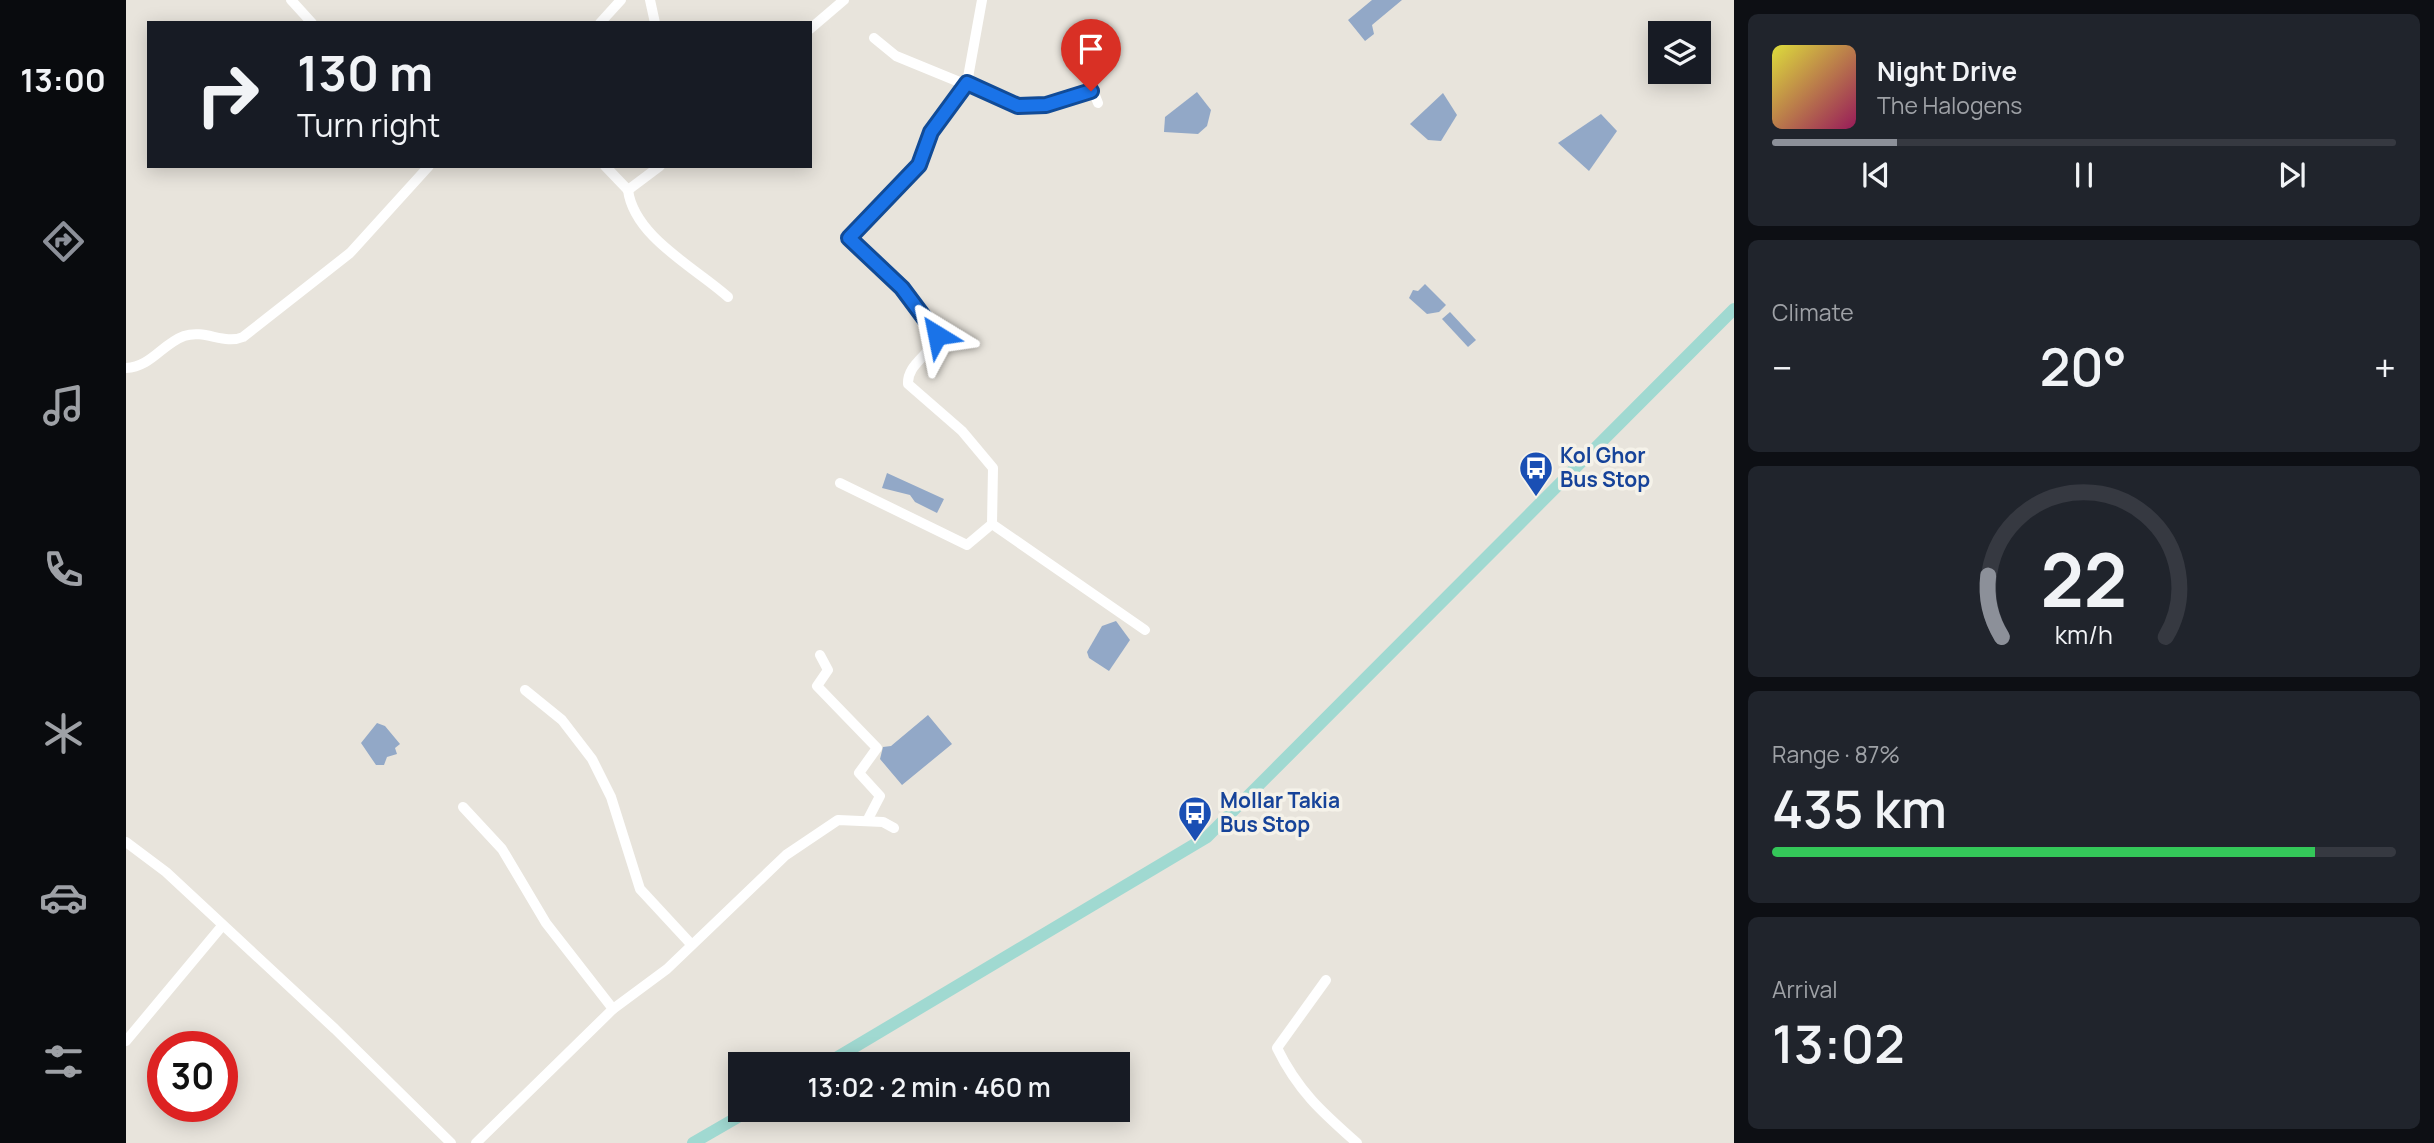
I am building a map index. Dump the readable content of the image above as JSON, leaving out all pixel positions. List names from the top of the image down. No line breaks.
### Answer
{"places":{"bus stop":["Kol Ghor Bus Stop","Mollar Takia Bus Stop"]},"page":{"tabs":"13:00","turn":["130 m","Turn right"],"song":["Night Drive","The Halogens"],"tile":["Climate",["Range · 87%","435 km"],["Arrival","13:02"]],"heat":["−","20°","+"],"limit":"30","trip":"13:02 · 2 min · 460 m","gauge":["22","km/h"]}}
